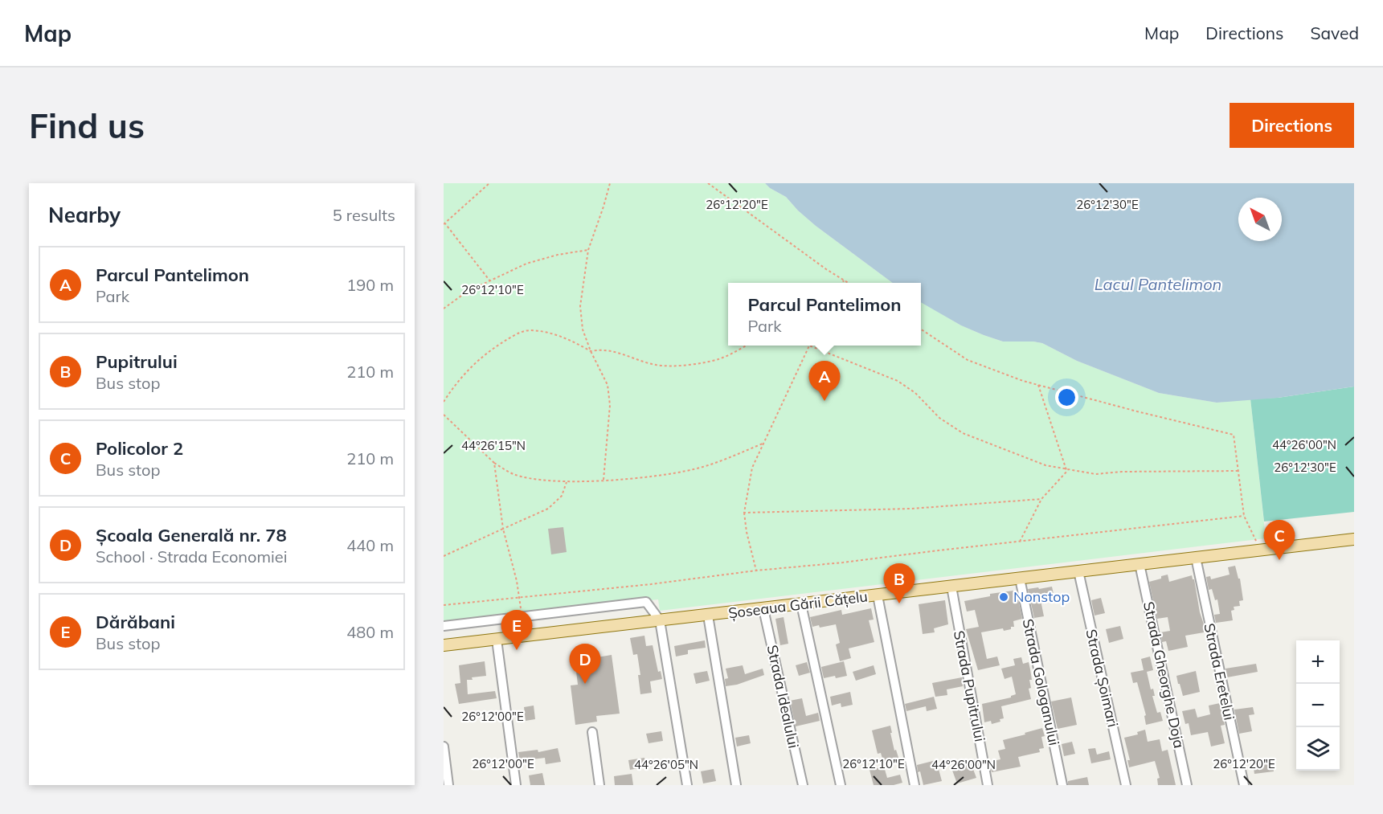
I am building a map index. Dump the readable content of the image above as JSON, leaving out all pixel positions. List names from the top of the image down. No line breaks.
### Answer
{"streets":{"main road":["Șoseaua Gării Cățelu"],"street":["Strada Eretelui","Strada Gheorghe Doja","Strada Șoimari","Strada Gologanului","Strada Pupitrului","Strada Idealului"]},"crossings":[["Șoseaua Gării Cățelu","Strada Eretelui"],["Șoseaua Gării Cățelu","Strada Gheorghe Doja"],["Șoseaua Gării Cățelu","Strada Șoimari"],["Șoseaua Gării Cățelu","Strada Gologanului"],["Șoseaua Gării Cățelu","Strada Pupitrului"],["Șoseaua Gării Cățelu","Strada Idealului"]],"water":["Lacul Pantelimon"],"places":["Nonstop"],"north":"top left","page":{"header":"Map","nav":["Map","Directions","Saved"],"buttons":"Directions","title":"Find us","heading":["Nearby","5 results"],"list":[{"mark":"A","name":"Parcul Pantelimon","note":"Park","value":"190 m"},{"mark":"B","name":"Pupitrului","note":"Bus stop","value":"210 m"},{"mark":"C","name":"Policolor 2","note":"Bus stop","value":"210 m"},{"mark":"D","name":"Școala Generală nr. 78","note":"School · Strada Economiei","value":"440 m"},{"mark":"E","name":"Dărăbani","note":"Bus stop","value":"480 m"}],"popup":["Parcul Pantelimon","Park"],"pins":["A","C","B","E","D"],"map_buttons":["+","−"]},"coordinates":["26°12'20\"E","26°12'30\"E","26°12'10\"E","44°26'00\"N","44°26'15\"N","26°12'00\"E","44°26'05\"N"]}
